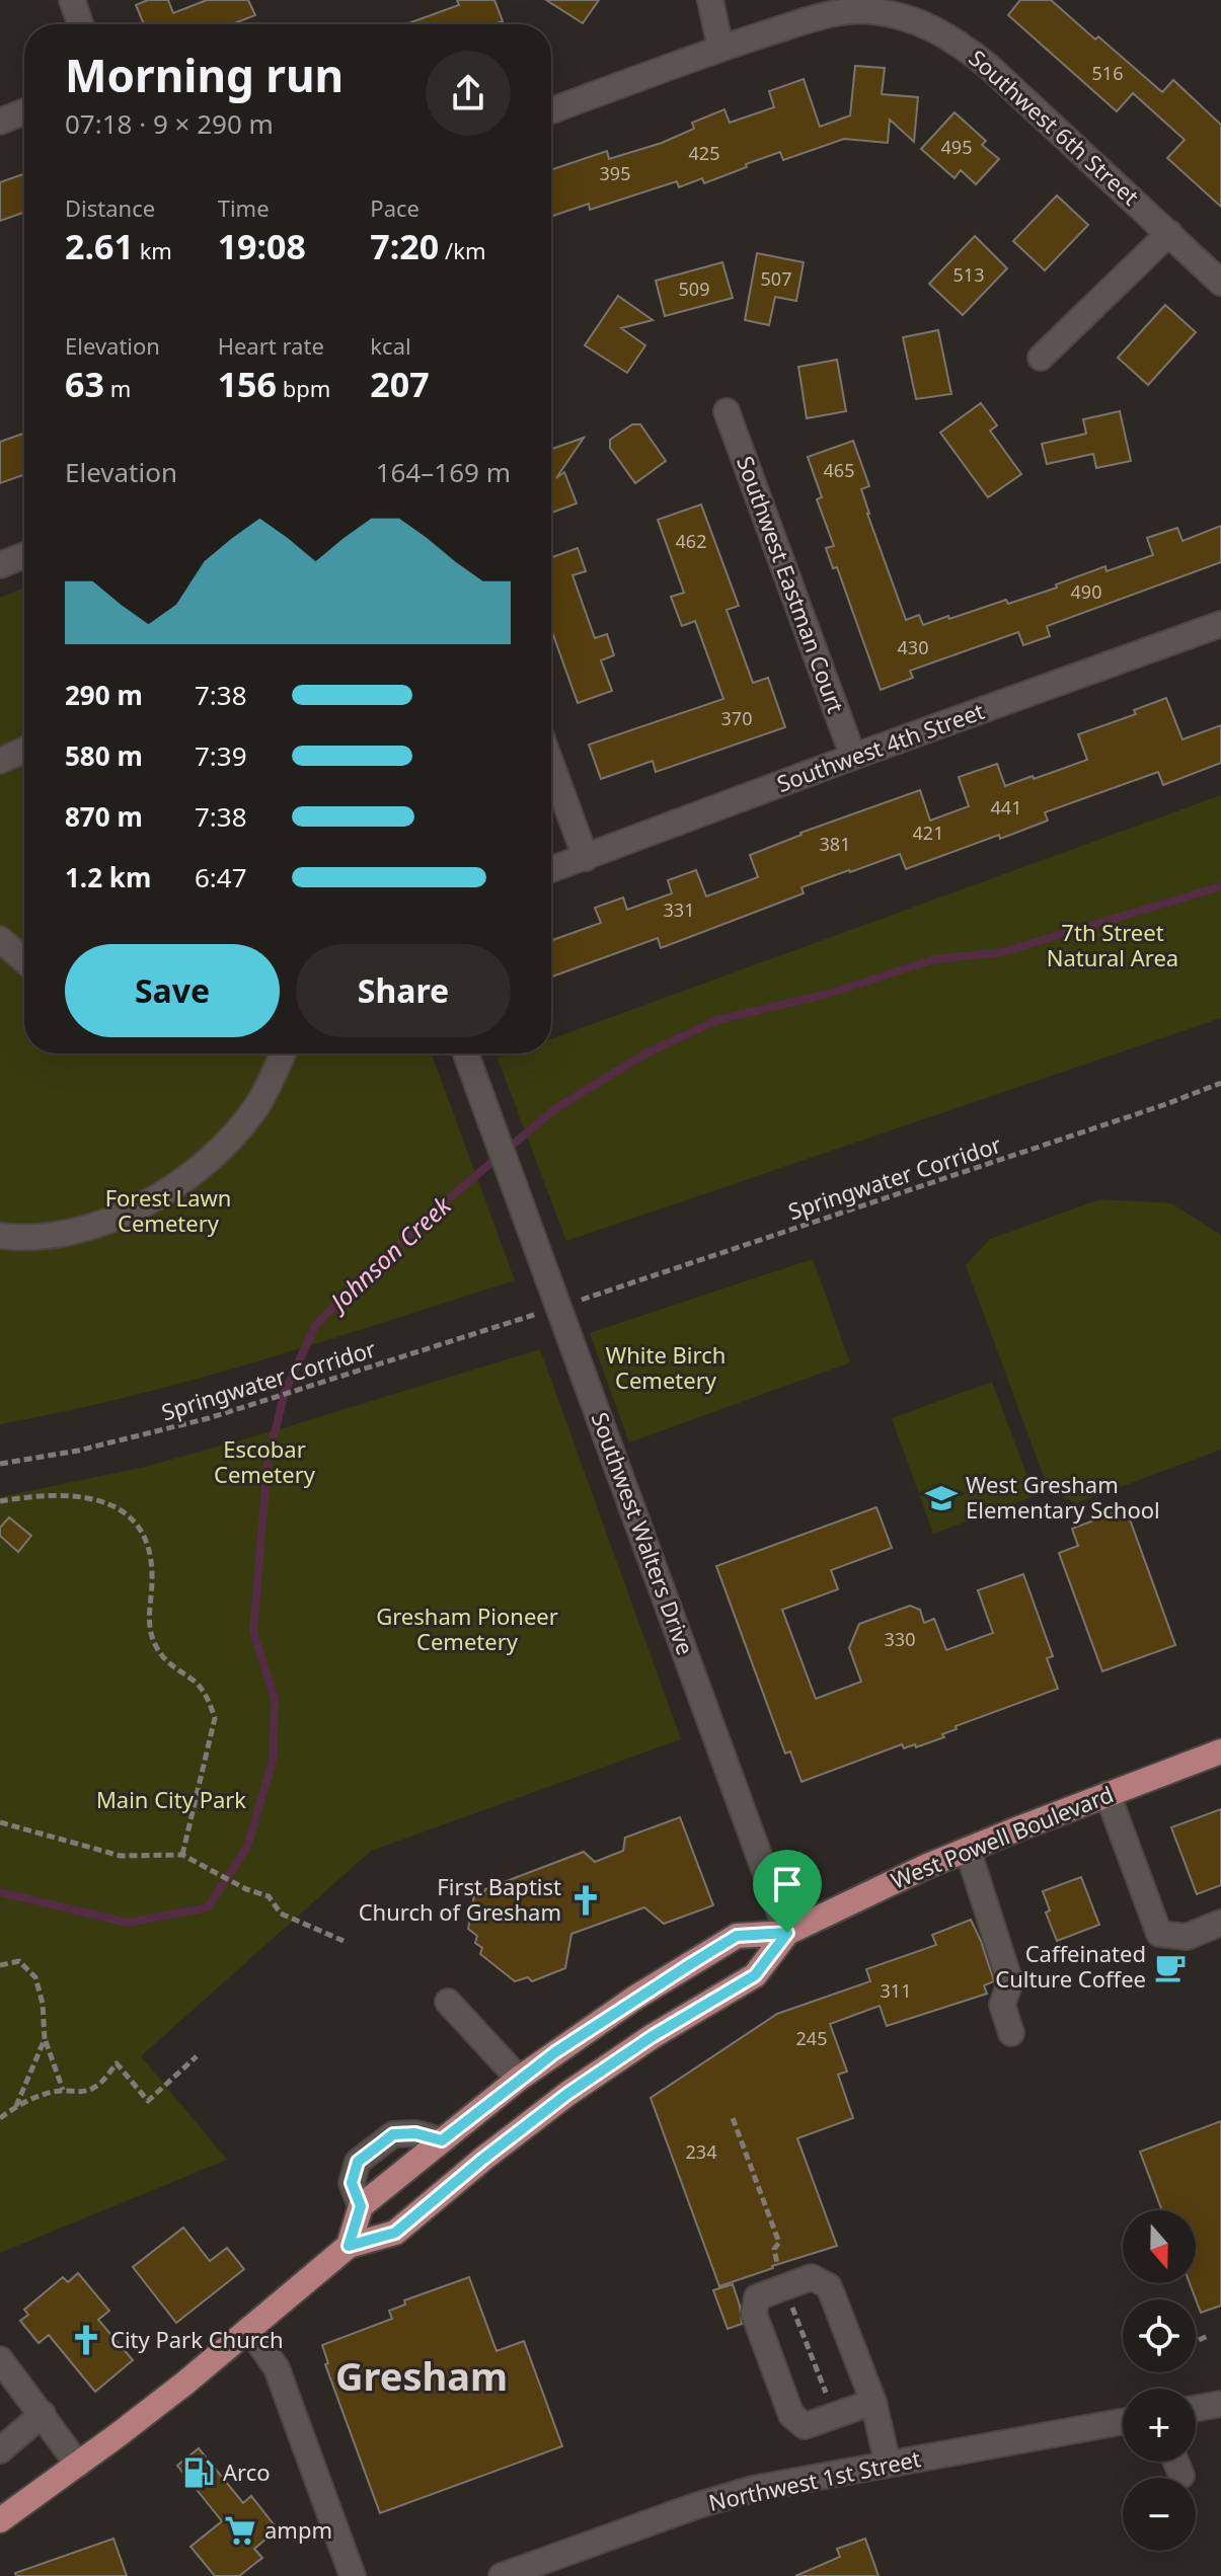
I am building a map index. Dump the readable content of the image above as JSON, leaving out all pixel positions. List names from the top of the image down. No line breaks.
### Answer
{"streets":{"main road":["West Powell Boulevard"],"street":["Southwest 6th Street","Southwest Eastman Court","Southwest 4th Street","Southwest Walters Drive","Northwest 1st Street"],"path":["Springwater Corridor"]},"crossings":[["Southwest Eastman Court","Southwest 4th Street"],["Southwest Walters Drive","West Powell Boulevard"]],"districts":["Gresham"],"water":["Johnson Creek"],"parks":["7th Street Natural Area","Forest Lawn Cemetery","White Birch Cemetery","Escobar Cemetery","Gresham Pioneer Cemetery","Main City Park"],"places":{"school or university":["West Gresham Elementary School"],"church":["First Baptist Church of Gresham","City Park Church"],"cafe":["Caffeinated Culture Coffee"],"fuel station":["Arco"],"supermarket":["ampm"]},"house_numbers":["516","495","425","395","513","507","509","465","462","490","430","370","441","421","381","331","330","311","245","234"],"north":"bottom","page":{"heading":["Morning run","07:18 · 9 × 290 m"],"stats":[["Distance","2.61 km"],["Time","19:08"],["Pace","7:20 /km"],["Elevation","63 m"],["Heart rate","156 bpm"],["kcal","207"]],"chart":["Elevation","164–169 m"],"list":[{"name":"290 m","note":"7:38"},{"name":"580 m","note":"7:39"},{"name":"870 m","note":"7:38"},{"name":"1.2 km","note":"6:47"}],"buttons":["Save","Share"],"map_buttons":["+","−"]}}
